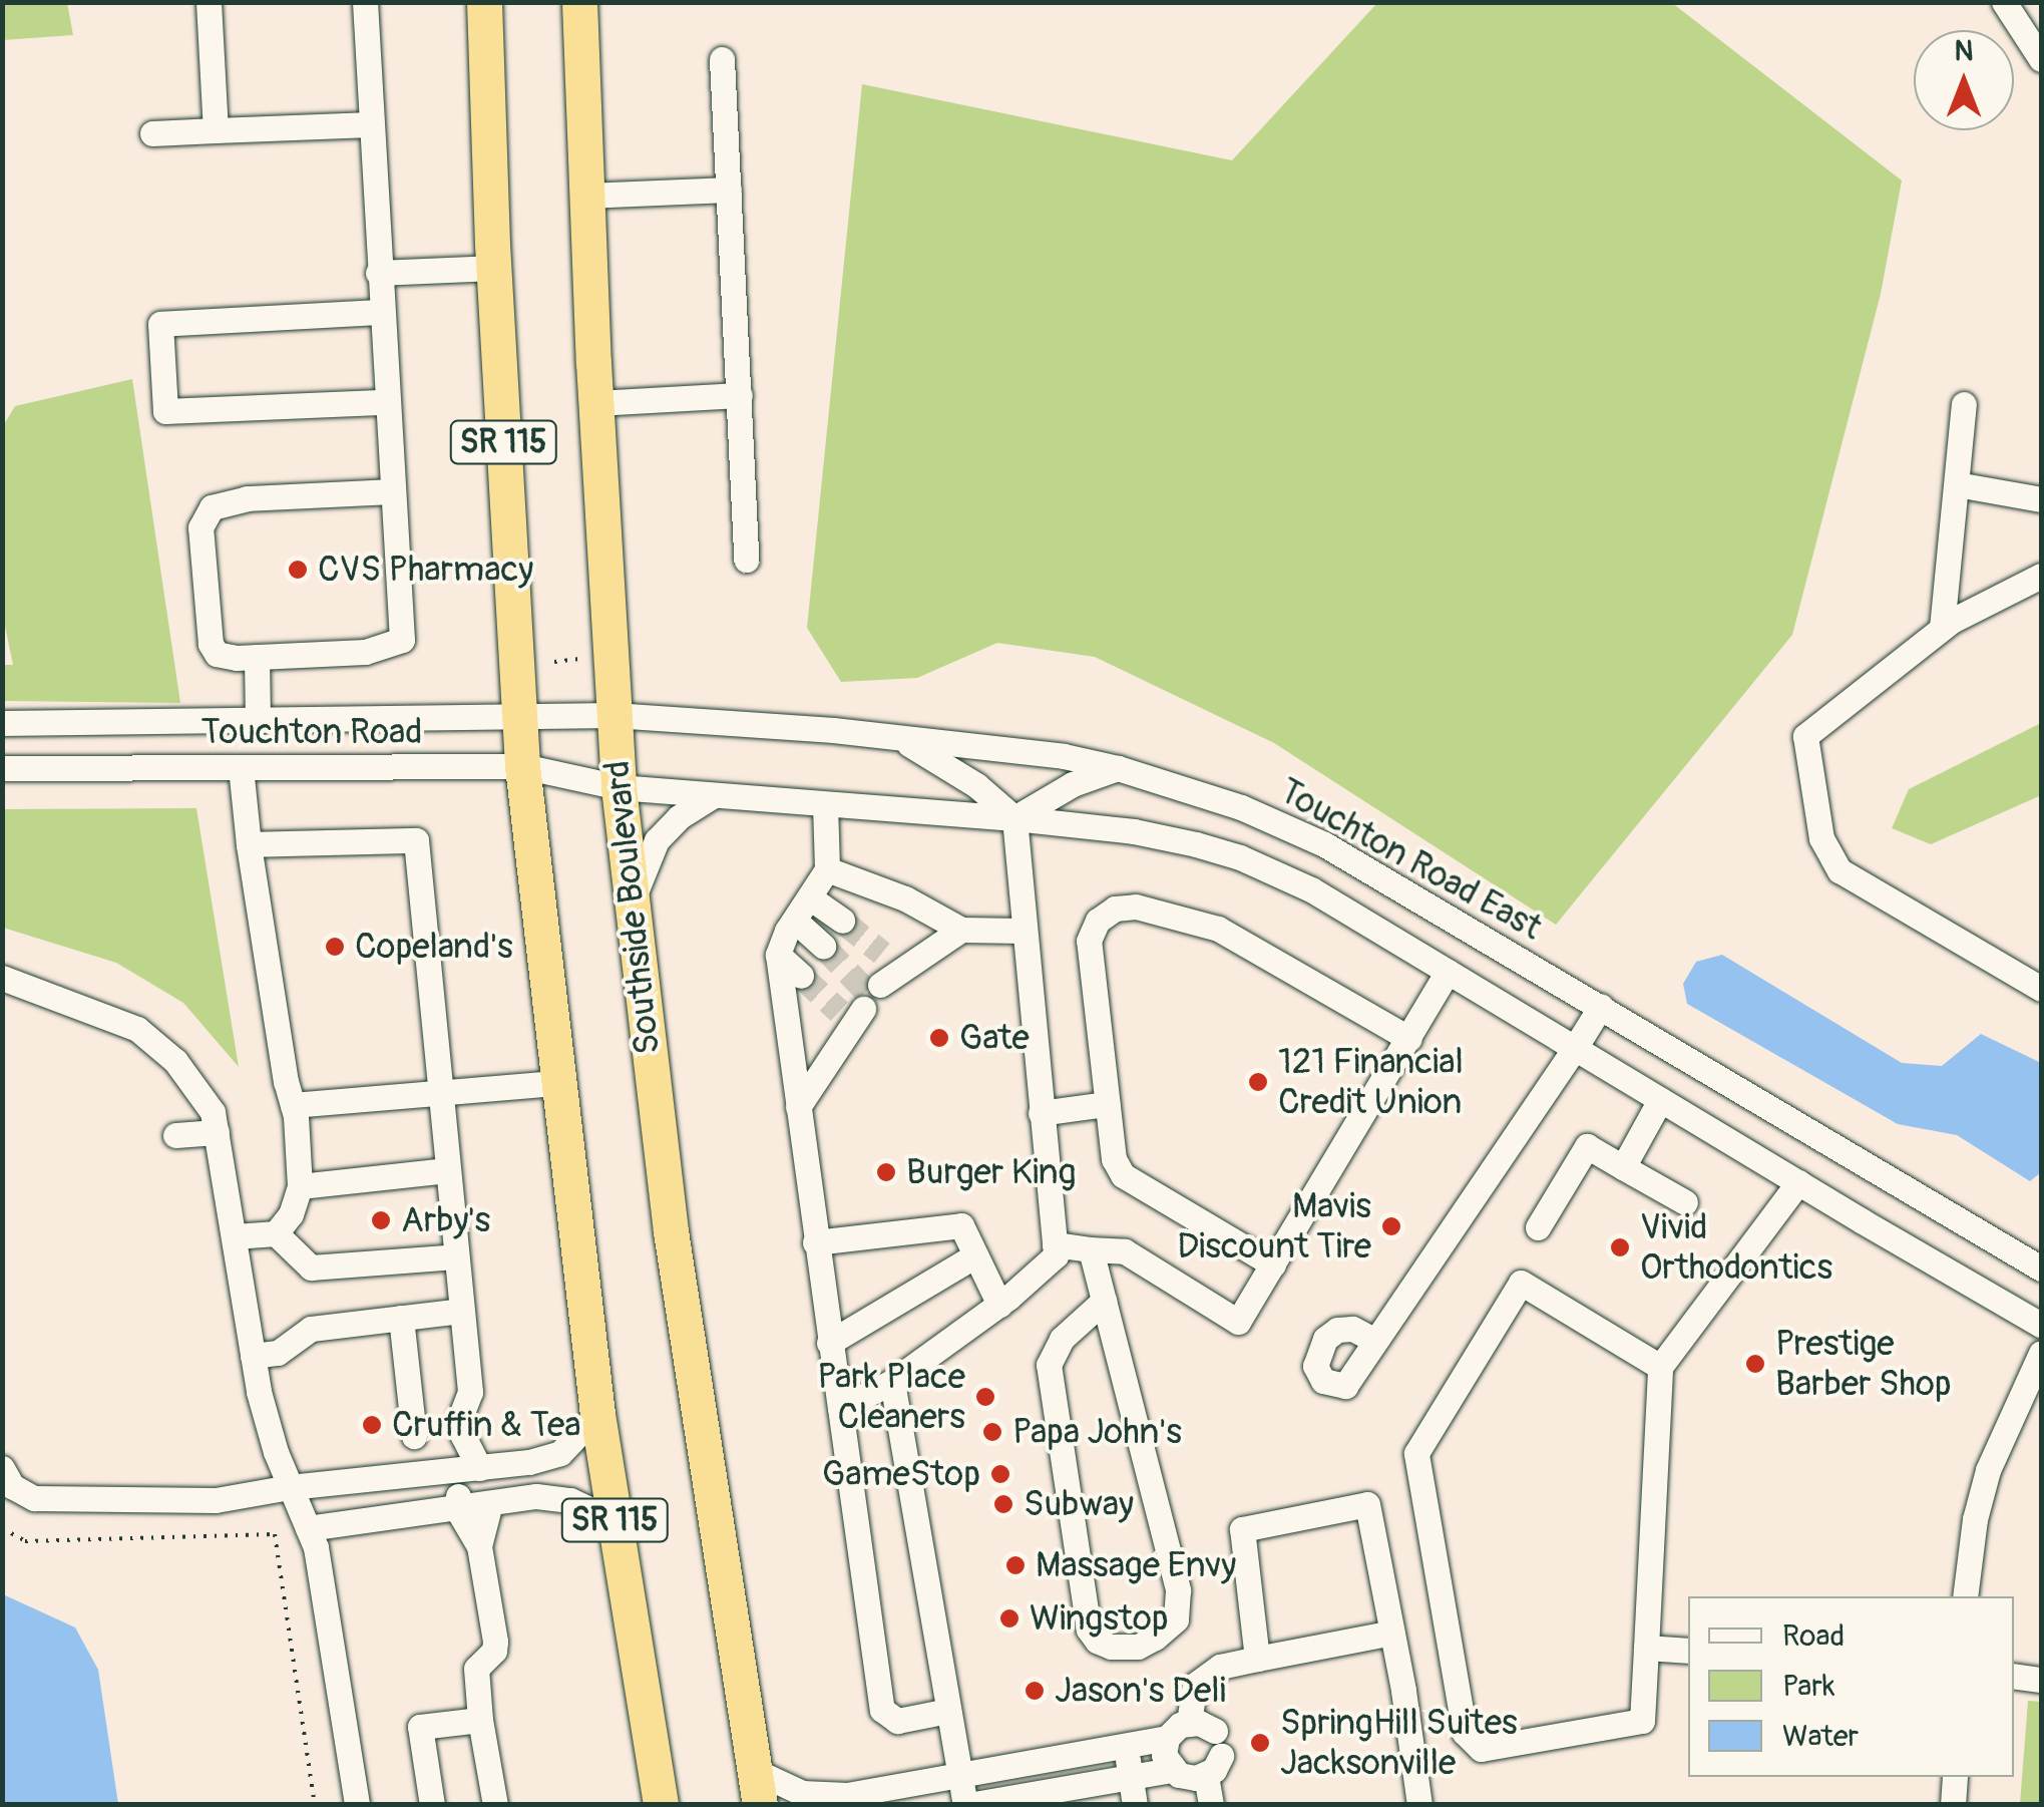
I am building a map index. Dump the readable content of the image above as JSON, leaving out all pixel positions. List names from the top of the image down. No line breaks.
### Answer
{"streets":{"highway":["SR 115","Southside Boulevard"],"street":["Touchton Road","Touchton Road East"]},"crossings":[["SR 115","Touchton Road"],["Touchton Road","Touchton Road East"],["Touchton Road","Southside Boulevard"],["Touchton Road East","Southside Boulevard"]],"places":["CVS Pharmacy","Copeland's","Gate","121 Financial Credit Union","Burger King","Arby's","Mavis Discount Tire","Vivid Orthodontics","Prestige Barber Shop","Park Place Cleaners","Cruffin & Tea","Papa John's","GameStop","Subway","Massage Envy","Wingstop","Jason's Deli","SpringHill Suites Jacksonville"],"legend":["Road","Park","Water"],"north":"top"}
